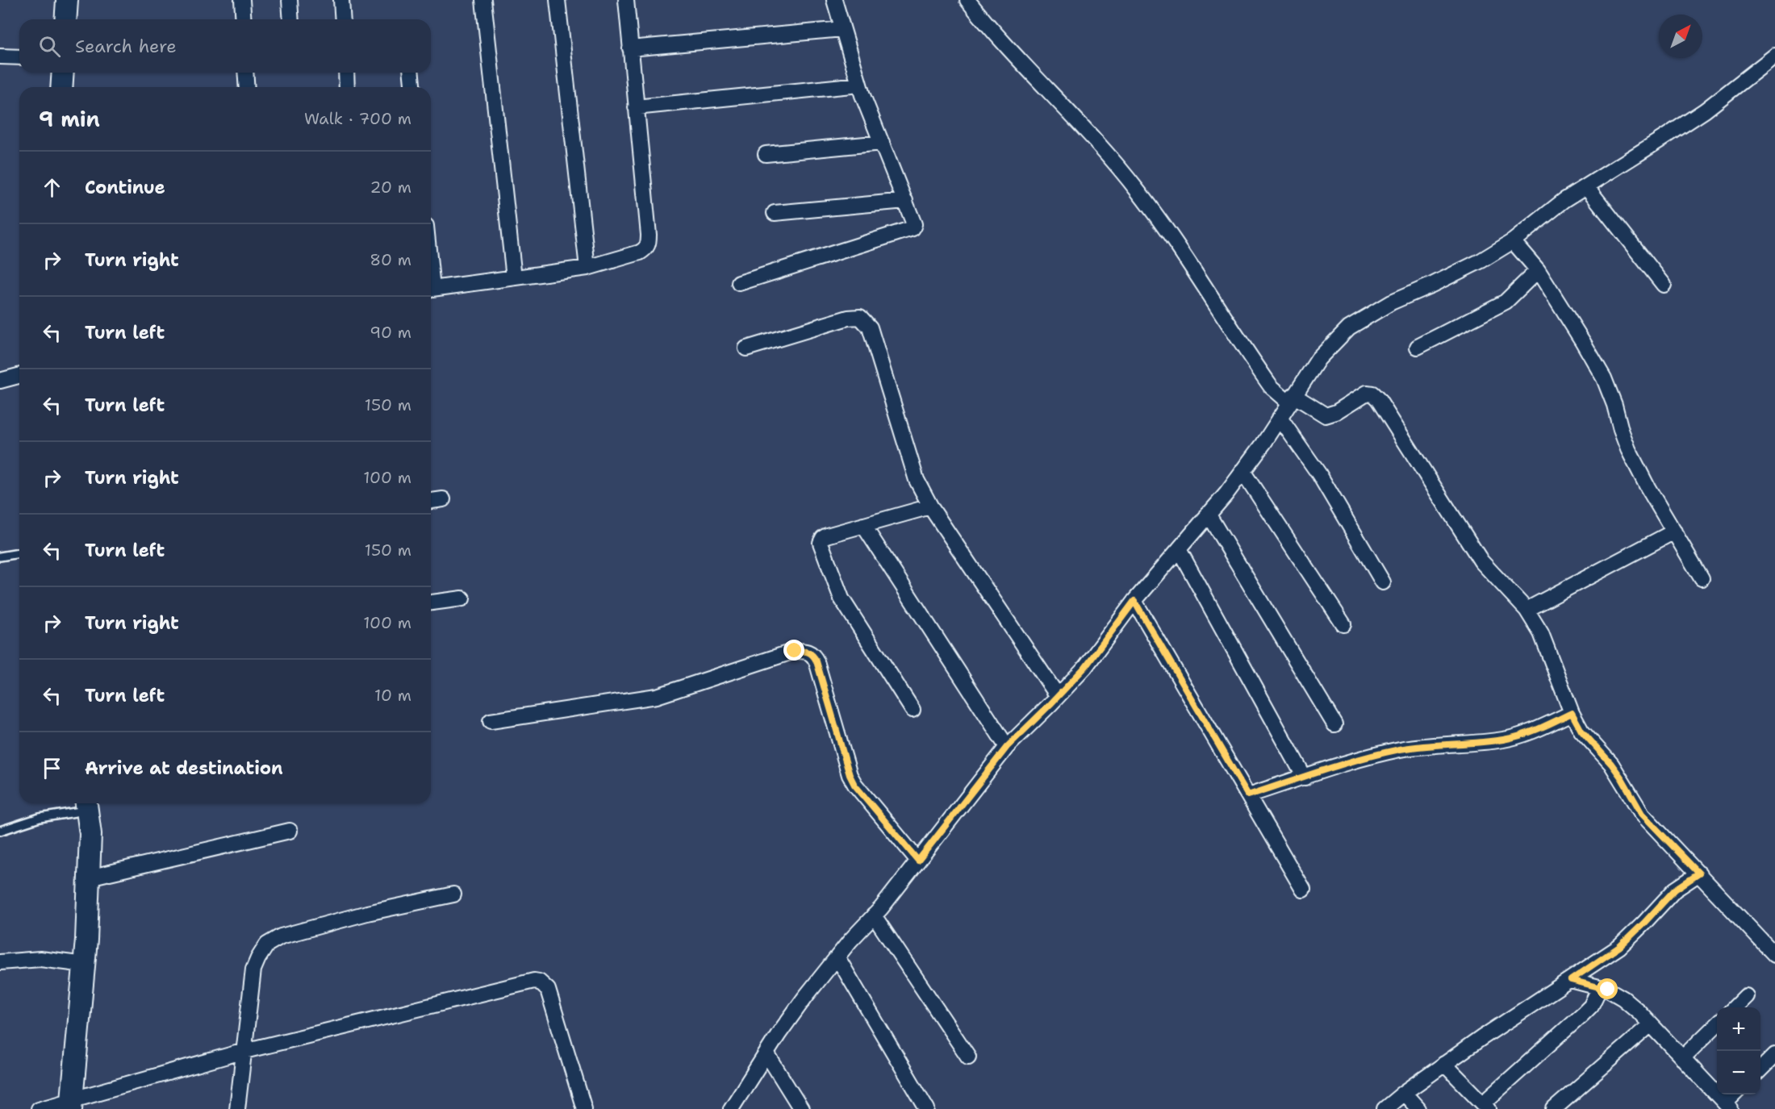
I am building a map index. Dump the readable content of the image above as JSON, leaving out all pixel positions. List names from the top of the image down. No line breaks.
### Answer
{"north":"top right","page":{"search":"Search here","heading":["9 min","Walk · 700 m"],"list":[["Continue","20 m"],["Turn right","80 m"],["Turn left","90 m"],["Turn left","150 m"],["Turn right","100 m"],["Turn left","150 m"],["Turn right","100 m"],["Turn left","10 m"],"Arrive at destination"],"map_buttons":["+","−"]}}
